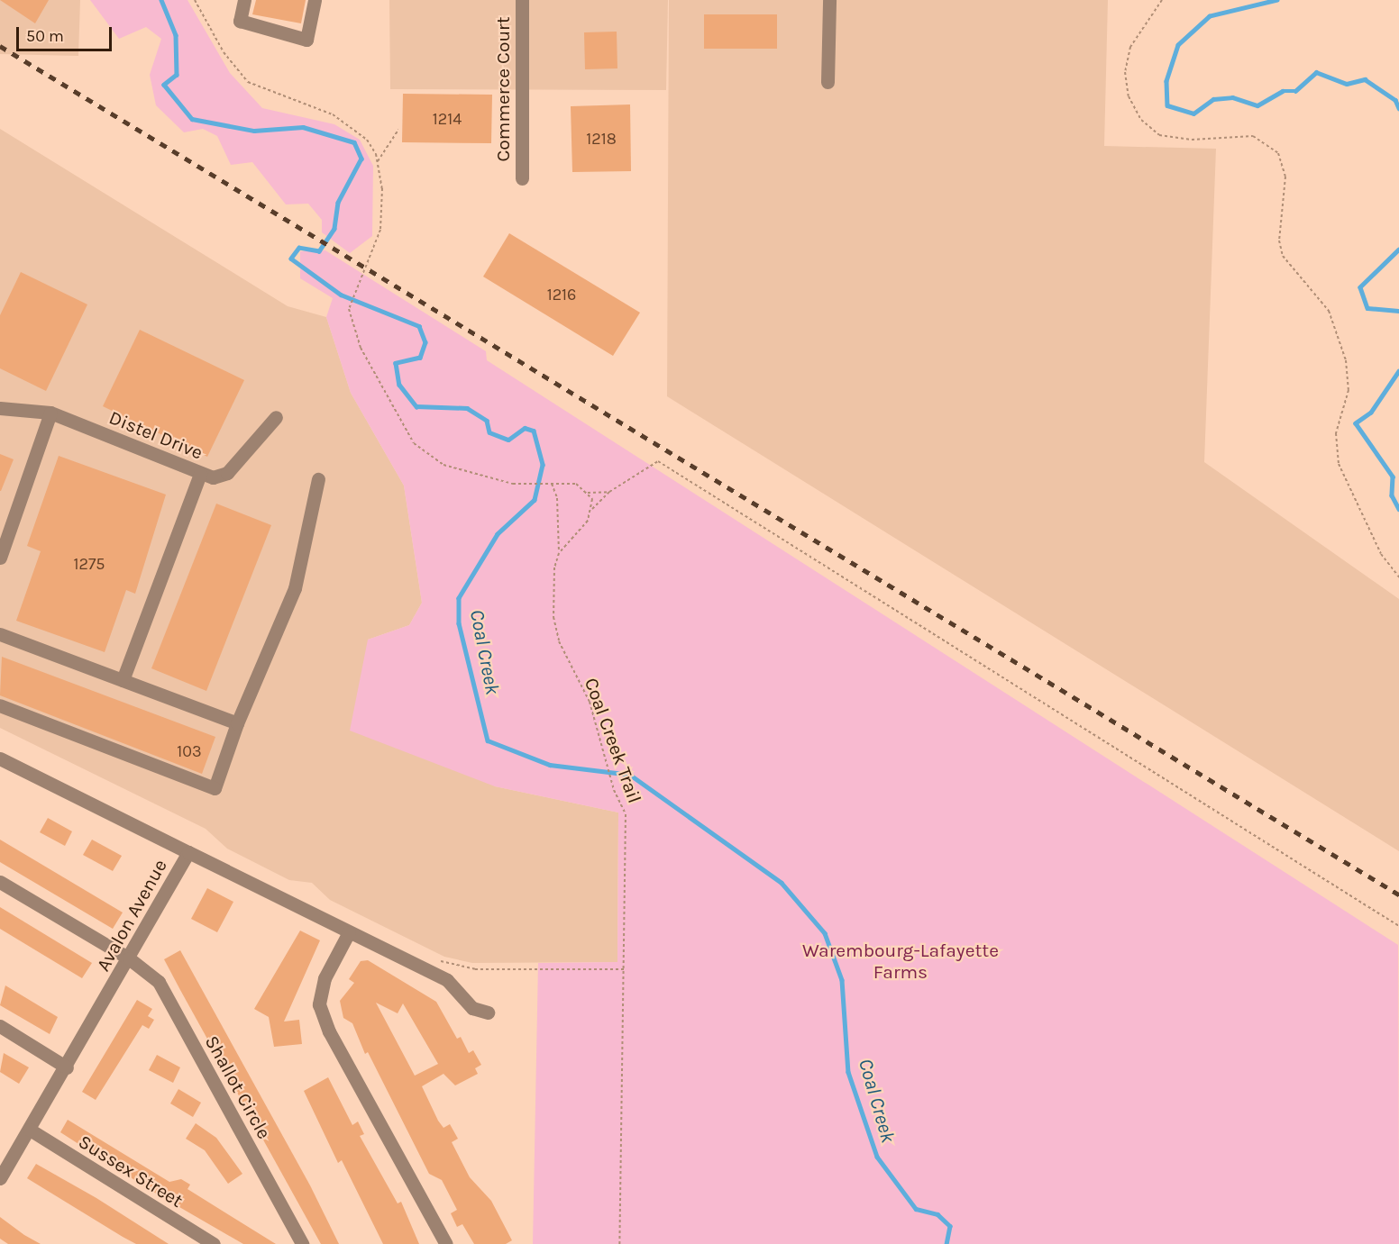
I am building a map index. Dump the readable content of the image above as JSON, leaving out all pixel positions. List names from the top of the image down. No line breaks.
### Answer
{"streets":{"street":["Commerce Court","Distel Drive","Avalon Avenue","Shallot Circle","Sussex Street"],"path":["Coal Creek Trail"]},"crossings":[["Avalon Avenue","Shallot Circle"],["Avalon Avenue","Sussex Street"]],"water":["Coal Creek"],"parks":["Warembourg-Lafayette Farms"],"house_numbers":["1214","1218","1216","1275","103"],"scale_bar":"50 m"}
